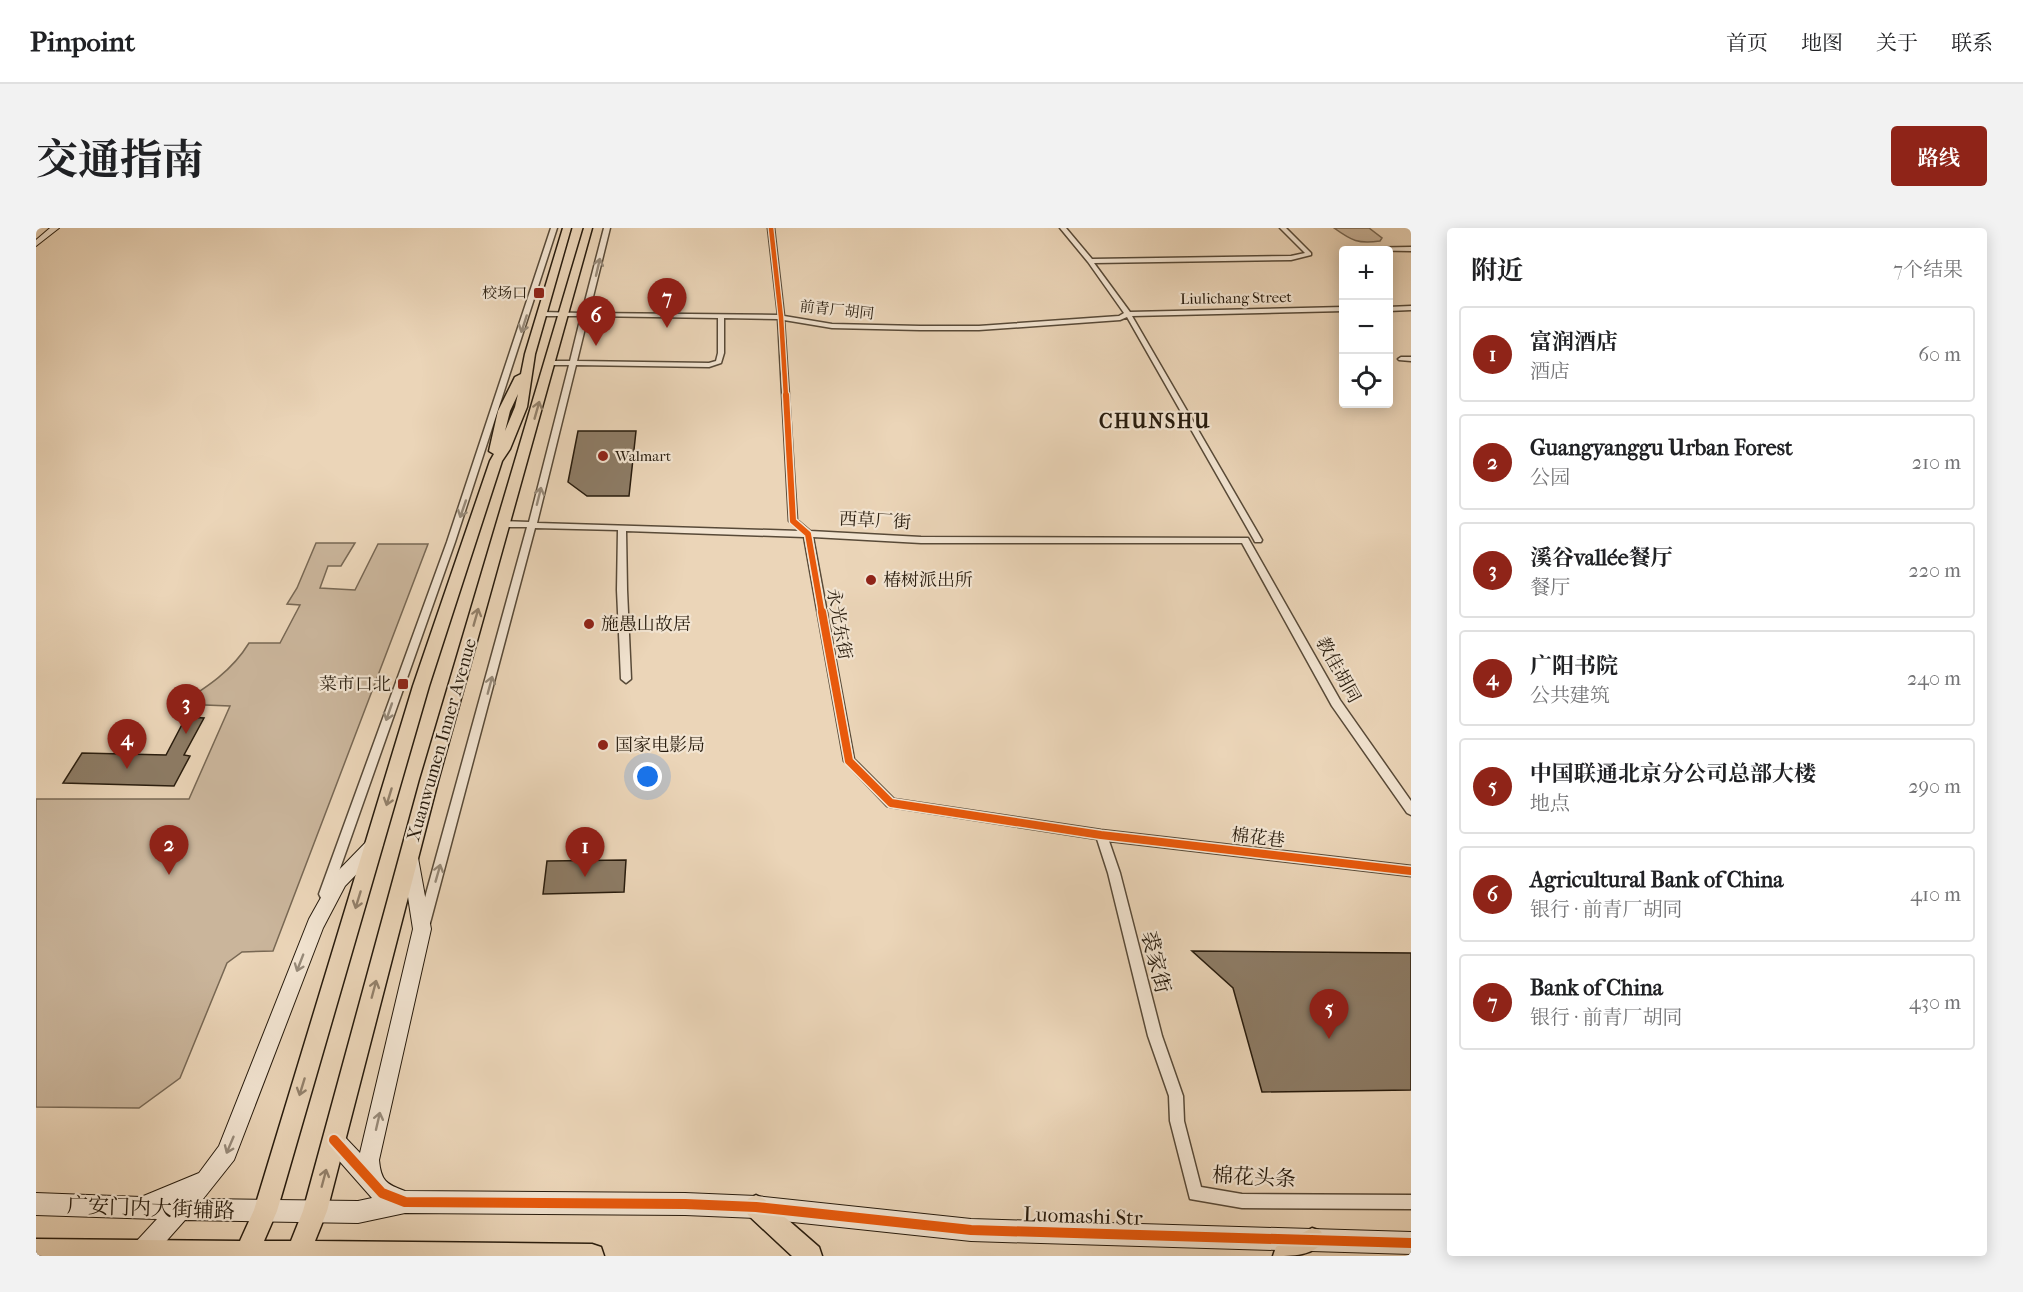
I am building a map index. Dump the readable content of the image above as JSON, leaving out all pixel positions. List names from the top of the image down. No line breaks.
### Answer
{"streets":{"main road":["Xuanwumen Inner Avenue"],"street":["Liulichang Street","前青厂胡同","西草厂街","永光东街","教佳胡同","棉花巷","裘家街","棉花头条","广安门内大街辅路","Luomashi Str"]},"crossings":[["Liulichang Street","前青厂胡同"],["前青厂胡同","永光东街"],["前青厂胡同","Xuanwumen Inner Avenue"],["西草厂街","永光东街"],["西草厂街","教佳胡同"],["西草厂街","Xuanwumen Inner Avenue"],["永光东街","棉花巷"],["永光东街","裘家街"],["Xuanwumen Inner Avenue","广安门内大街辅路"],["棉花巷","裘家街"],["裘家街","棉花头条"]],"districts":["CHUNSHU"],"places":{"transit":["校场口","菜市口北"],"other":["Walmart","椿树派出所","施愚山故居","国家电影局"]},"page":{"header":"Pinpoint","nav":["首页","地图","关于","联系"],"title":"交通指南","buttons":"路线","heading":["附近","7个结果"],"map_buttons":["+","−"],"pins":["7","6","3","4","2","1","5"],"list":[{"mark":"1","name":"富润酒店","note":"酒店","value":"60 m"},{"mark":"2","name":"Guangyanggu Urban Forest","note":"公园","value":"210 m"},{"mark":"3","name":"溪谷vallée餐厅","note":"餐厅","value":"220 m"},{"mark":"4","name":"广阳书院","note":"公共建筑","value":"240 m"},{"mark":"5","name":"中国联通北京分公司总部大楼","note":"地点","value":"290 m"},{"mark":"6","name":"Agricultural Bank of China","note":"银行 · 前青厂胡同","value":"410 m"},{"mark":"7","name":"Bank of China","note":"银行 · 前青厂胡同","value":"430 m"}]}}
